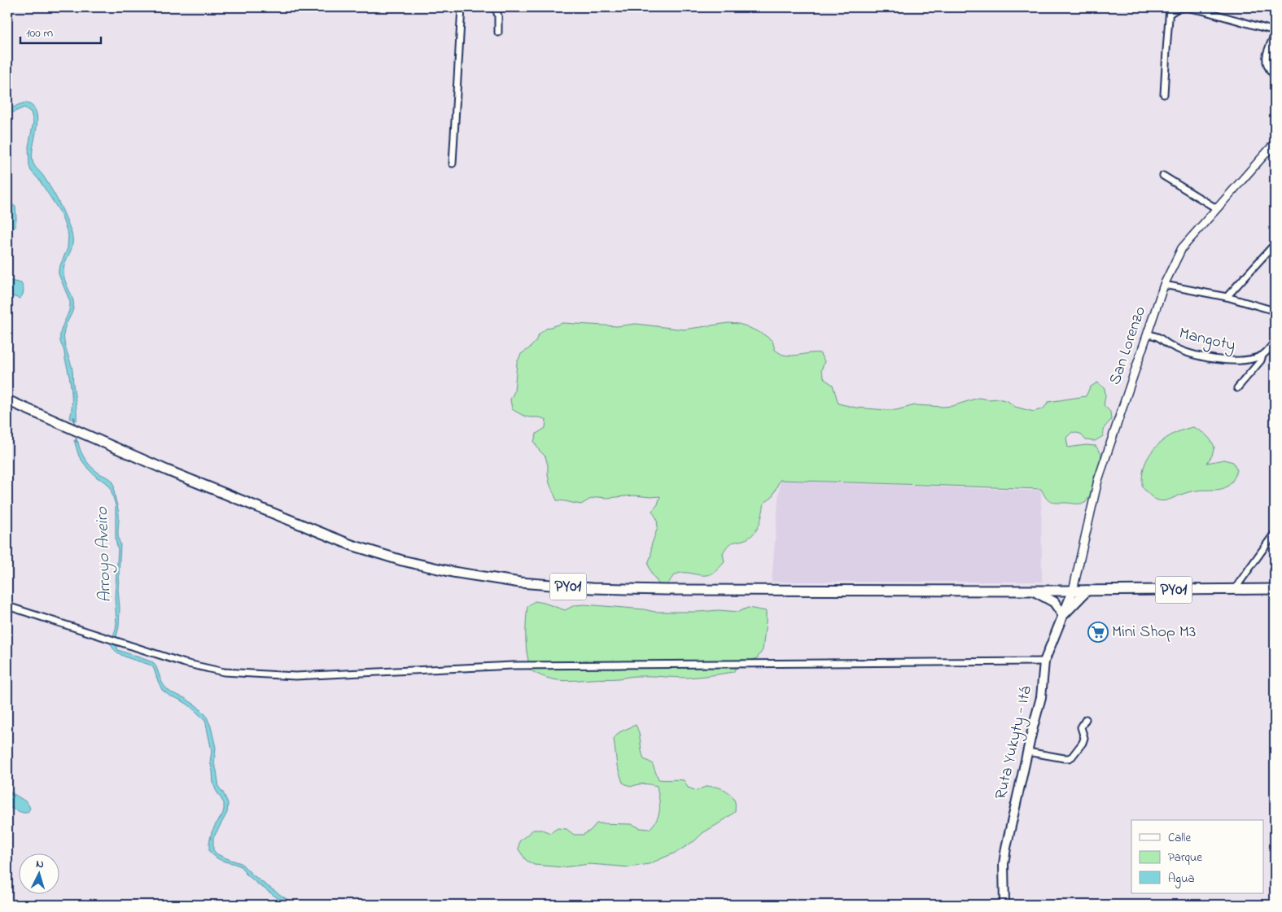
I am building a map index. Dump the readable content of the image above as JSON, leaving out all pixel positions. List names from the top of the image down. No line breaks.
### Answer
{"streets":{"highway":["PY01"],"main road":["Ruta Yukyty - Itá"],"street":["Mangoty","San Lorenzo"]},"crossings":[["Mangoty","San Lorenzo"],["San Lorenzo","PY01"],["San Lorenzo","Ruta Yukyty - Itá"],["PY01","Ruta Yukyty - Itá"]],"water":["Arroyo Aveiro"],"places":{"supermarket":["Mini Shop M3"]},"legend":["Calle","Parque","Agua"],"scale_bar":"100 m","north":"top"}
